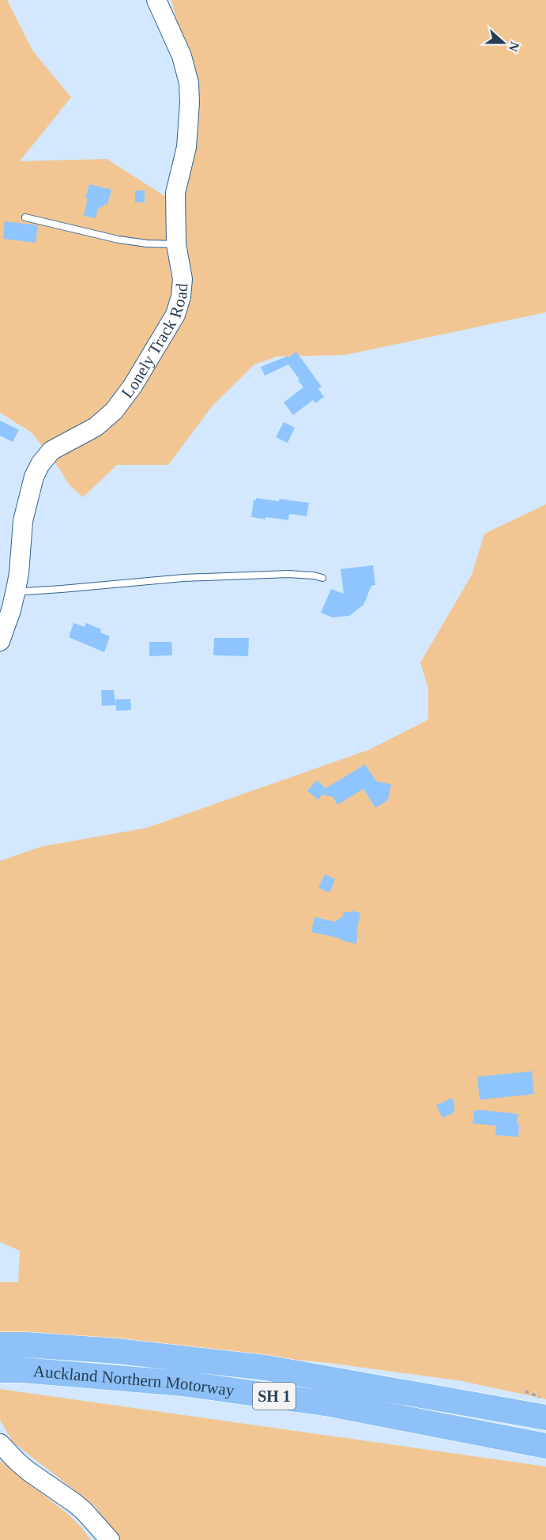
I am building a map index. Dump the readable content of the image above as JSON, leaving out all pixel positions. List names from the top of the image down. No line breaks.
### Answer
{"streets":{"highway":["Auckland Northern Motorway","SH 1"],"street":["Lonely Track Road"]},"north":"right"}
